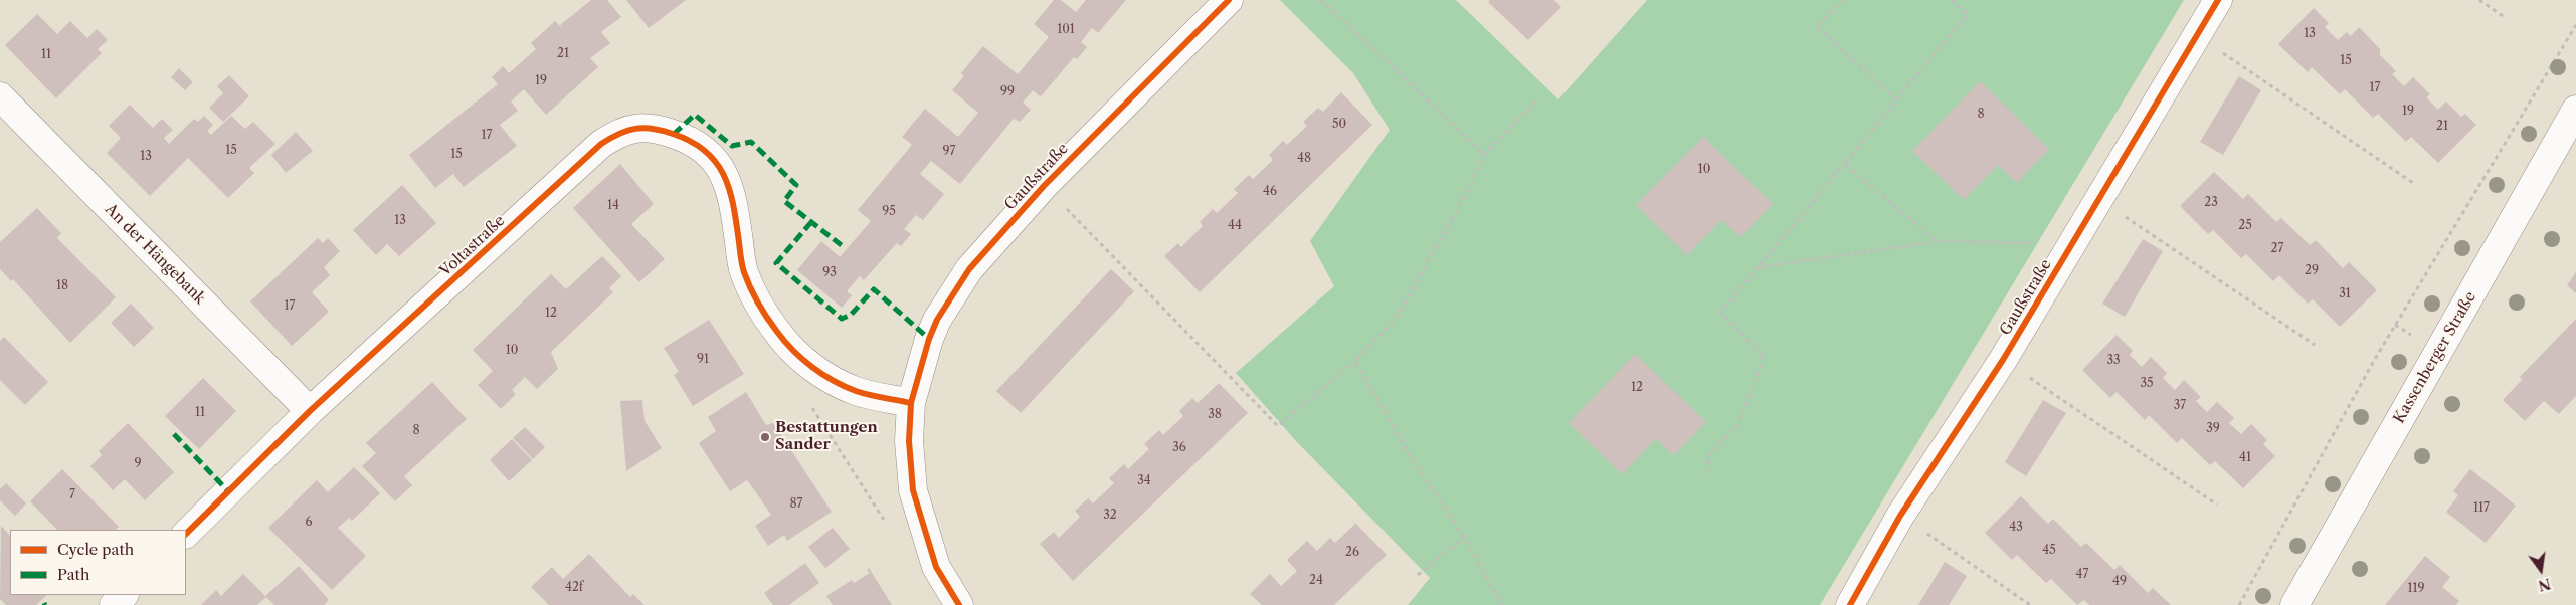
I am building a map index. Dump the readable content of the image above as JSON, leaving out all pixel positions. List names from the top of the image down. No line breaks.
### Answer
{"streets":{"street":["Gaußstraße","Voltastraße","An der Hängebank","Kassenberger Straße"]},"crossings":[["Gaußstraße","Voltastraße"],["Voltastraße","An der Hängebank"]],"places":["Bestattungen Sander"],"house_numbers":["101","13","21","11","15","19","17","99","19","8","50","21","17","15","97","15","13","48","10","46","23","14","95","13","44","25","27","29","93","18","31","17","12","10","91","33","35","12","37","11","38","39","8","36","41","9","34","7","87","117","32","6","43","45","26","47","24","49","42f","119"],"legend":["Cycle path","Path"],"north":"bottom"}
